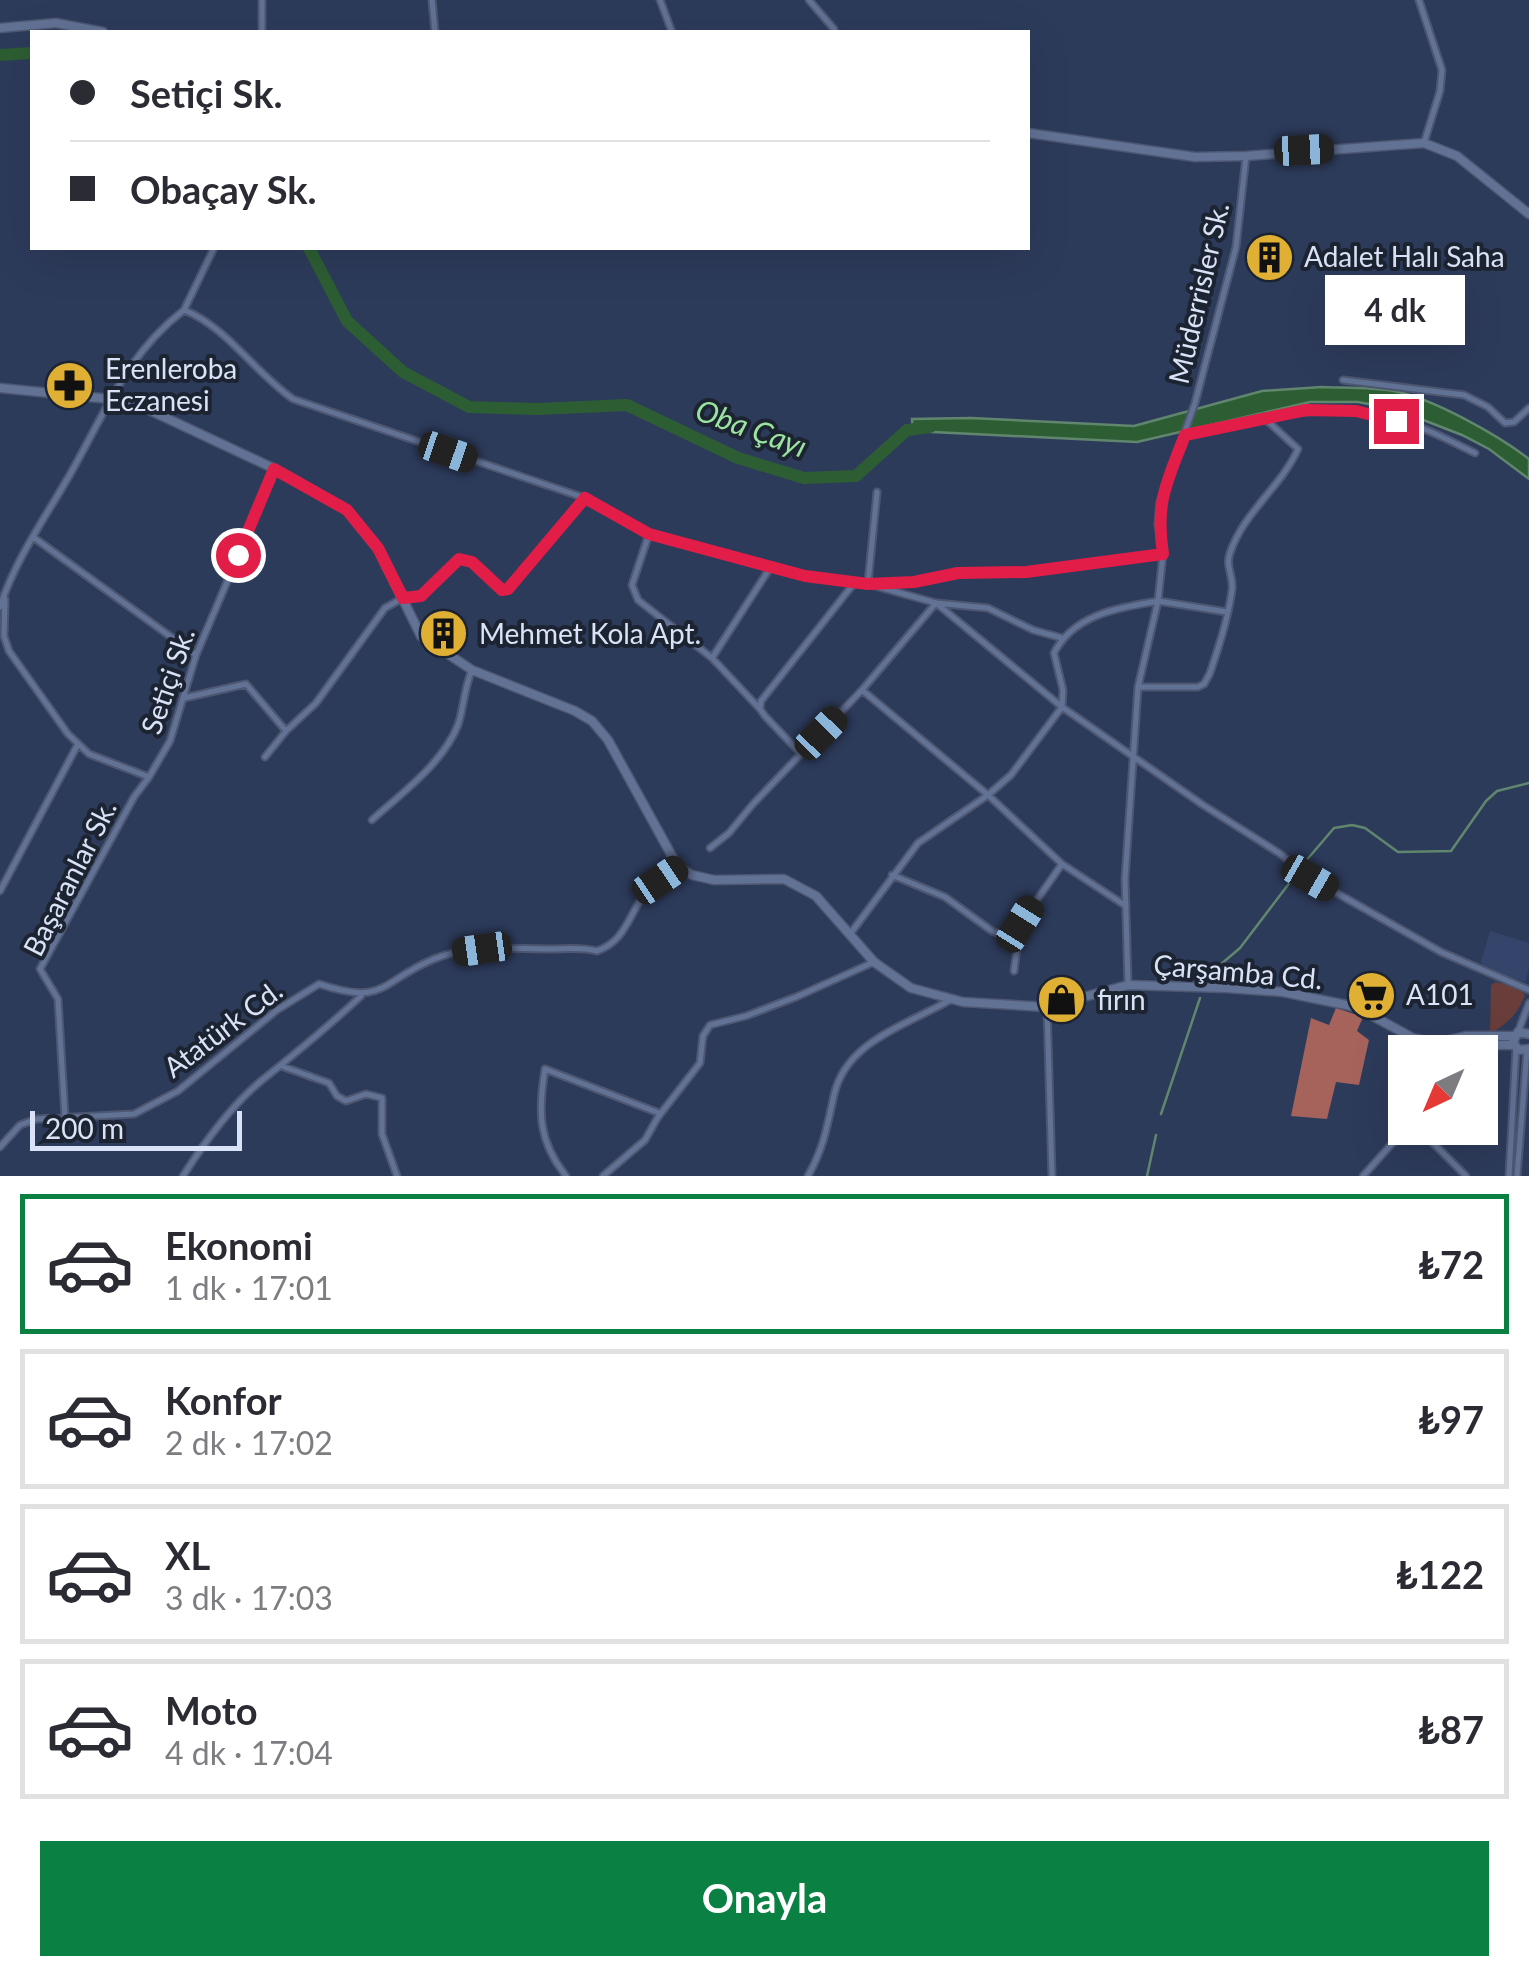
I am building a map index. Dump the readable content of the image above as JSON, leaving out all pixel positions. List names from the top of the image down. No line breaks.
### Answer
{"streets":{"street":["Müderrisler Sk.","Setiçi Sk.","Başaranlar Sk.","Çarşamba Cd.","Atatürk Cd."]},"crossings":[["Müderrisler Sk.","Çarşamba Cd."],["Setiçi Sk.","Başaranlar Sk."],["Başaranlar Sk.","Atatürk Cd."]],"water":["Oba Çayı"],"places":{"building":["Adalet Halı Saha","Mehmet Kola Apt."],"pharmacy":["Erenleroba Eczanesi"],"supermarket":["A101"],"shop":["fırın"]},"scale_bar":"200 m","north":"bottom left","page":{"banner":["Setiçi Sk.","Obaçay Sk."],"bubble":"4 dk","scale":"200 m","list":[{"name":"Ekonomi","note":"1 dk · 17:01","value":"₺72"},{"name":"Konfor","note":"2 dk · 17:02","value":"₺97"},{"name":"XL","note":"3 dk · 17:03","value":"₺122"},{"name":"Moto","note":"4 dk · 17:04","value":"₺87"}],"buttons":"Onayla"}}
